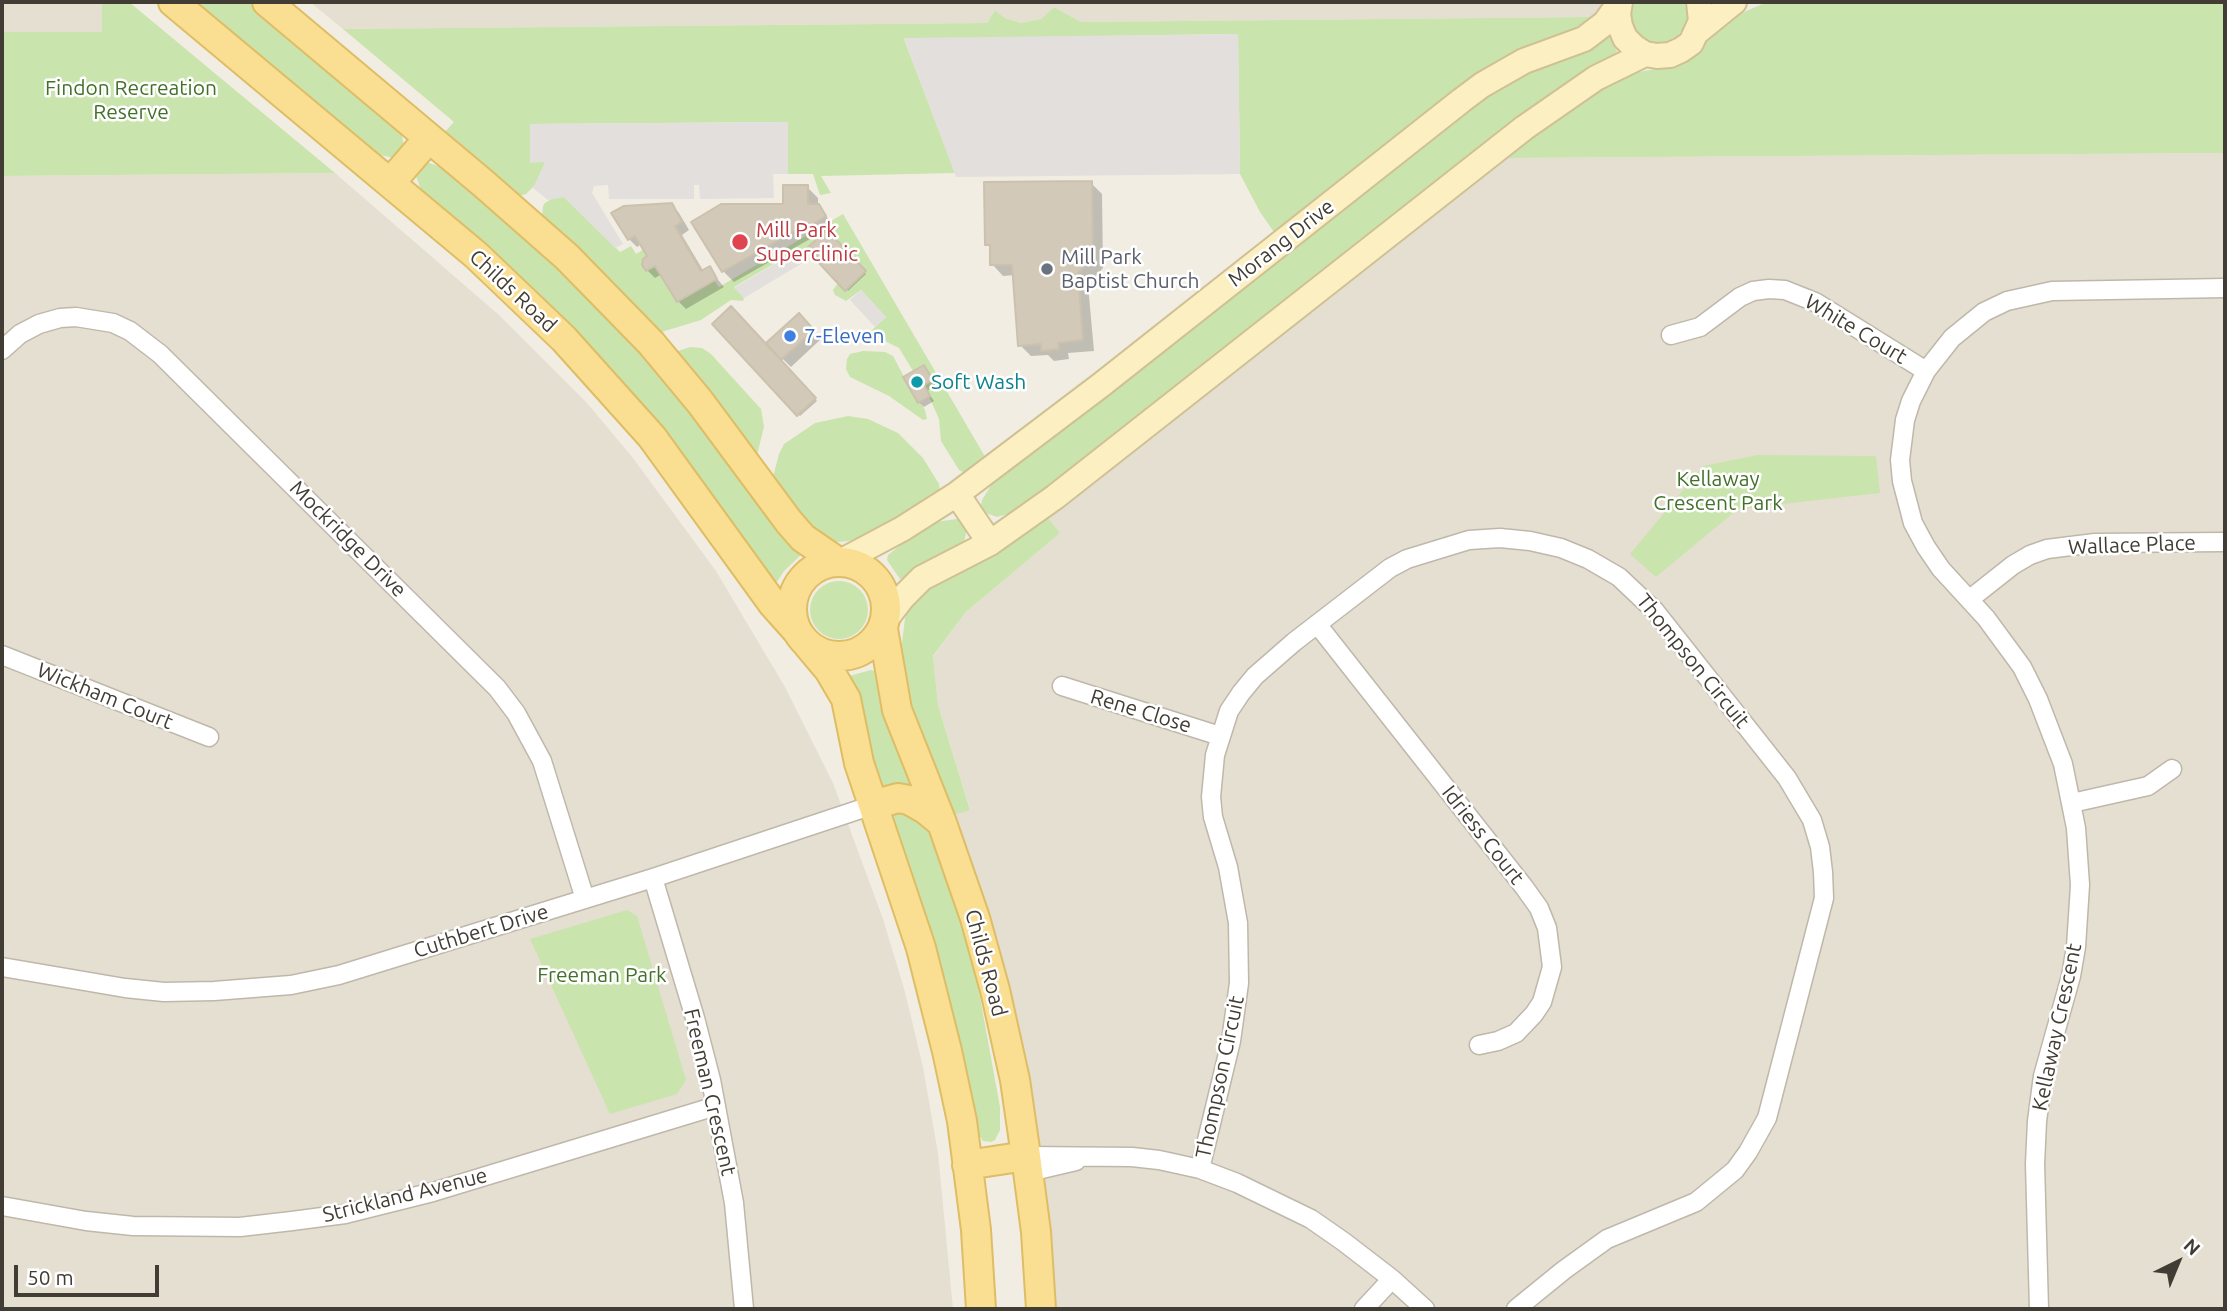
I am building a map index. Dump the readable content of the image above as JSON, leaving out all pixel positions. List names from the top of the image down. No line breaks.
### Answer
{"streets":{"main road":["Morang Drive","Childs Road","Cuthbert Drive"],"street":["White Court","Mockridge Drive","Wallace Place","Thompson Circuit","Wickham Court","Rene Close","Idriess Court","Kellaway Crescent","Freeman Crescent","Strickland Avenue"]},"crossings":[["Morang Drive","Childs Road"],["Childs Road","Cuthbert Drive"],["White Court","Kellaway Crescent"],["Mockridge Drive","Cuthbert Drive"],["Wallace Place","Kellaway Crescent"],["Thompson Circuit","Rene Close"],["Thompson Circuit","Idriess Court"],["Cuthbert Drive","Freeman Crescent"],["Freeman Crescent","Strickland Avenue"]],"parks":["Findon Recreation Reserve","Kellaway Crescent Park","Freeman Park"],"places":["Mill Park Superclinic","Mill Park Baptist Church","7-Eleven","Soft Wash"],"scale_bar":"50 m","north":"top right"}
